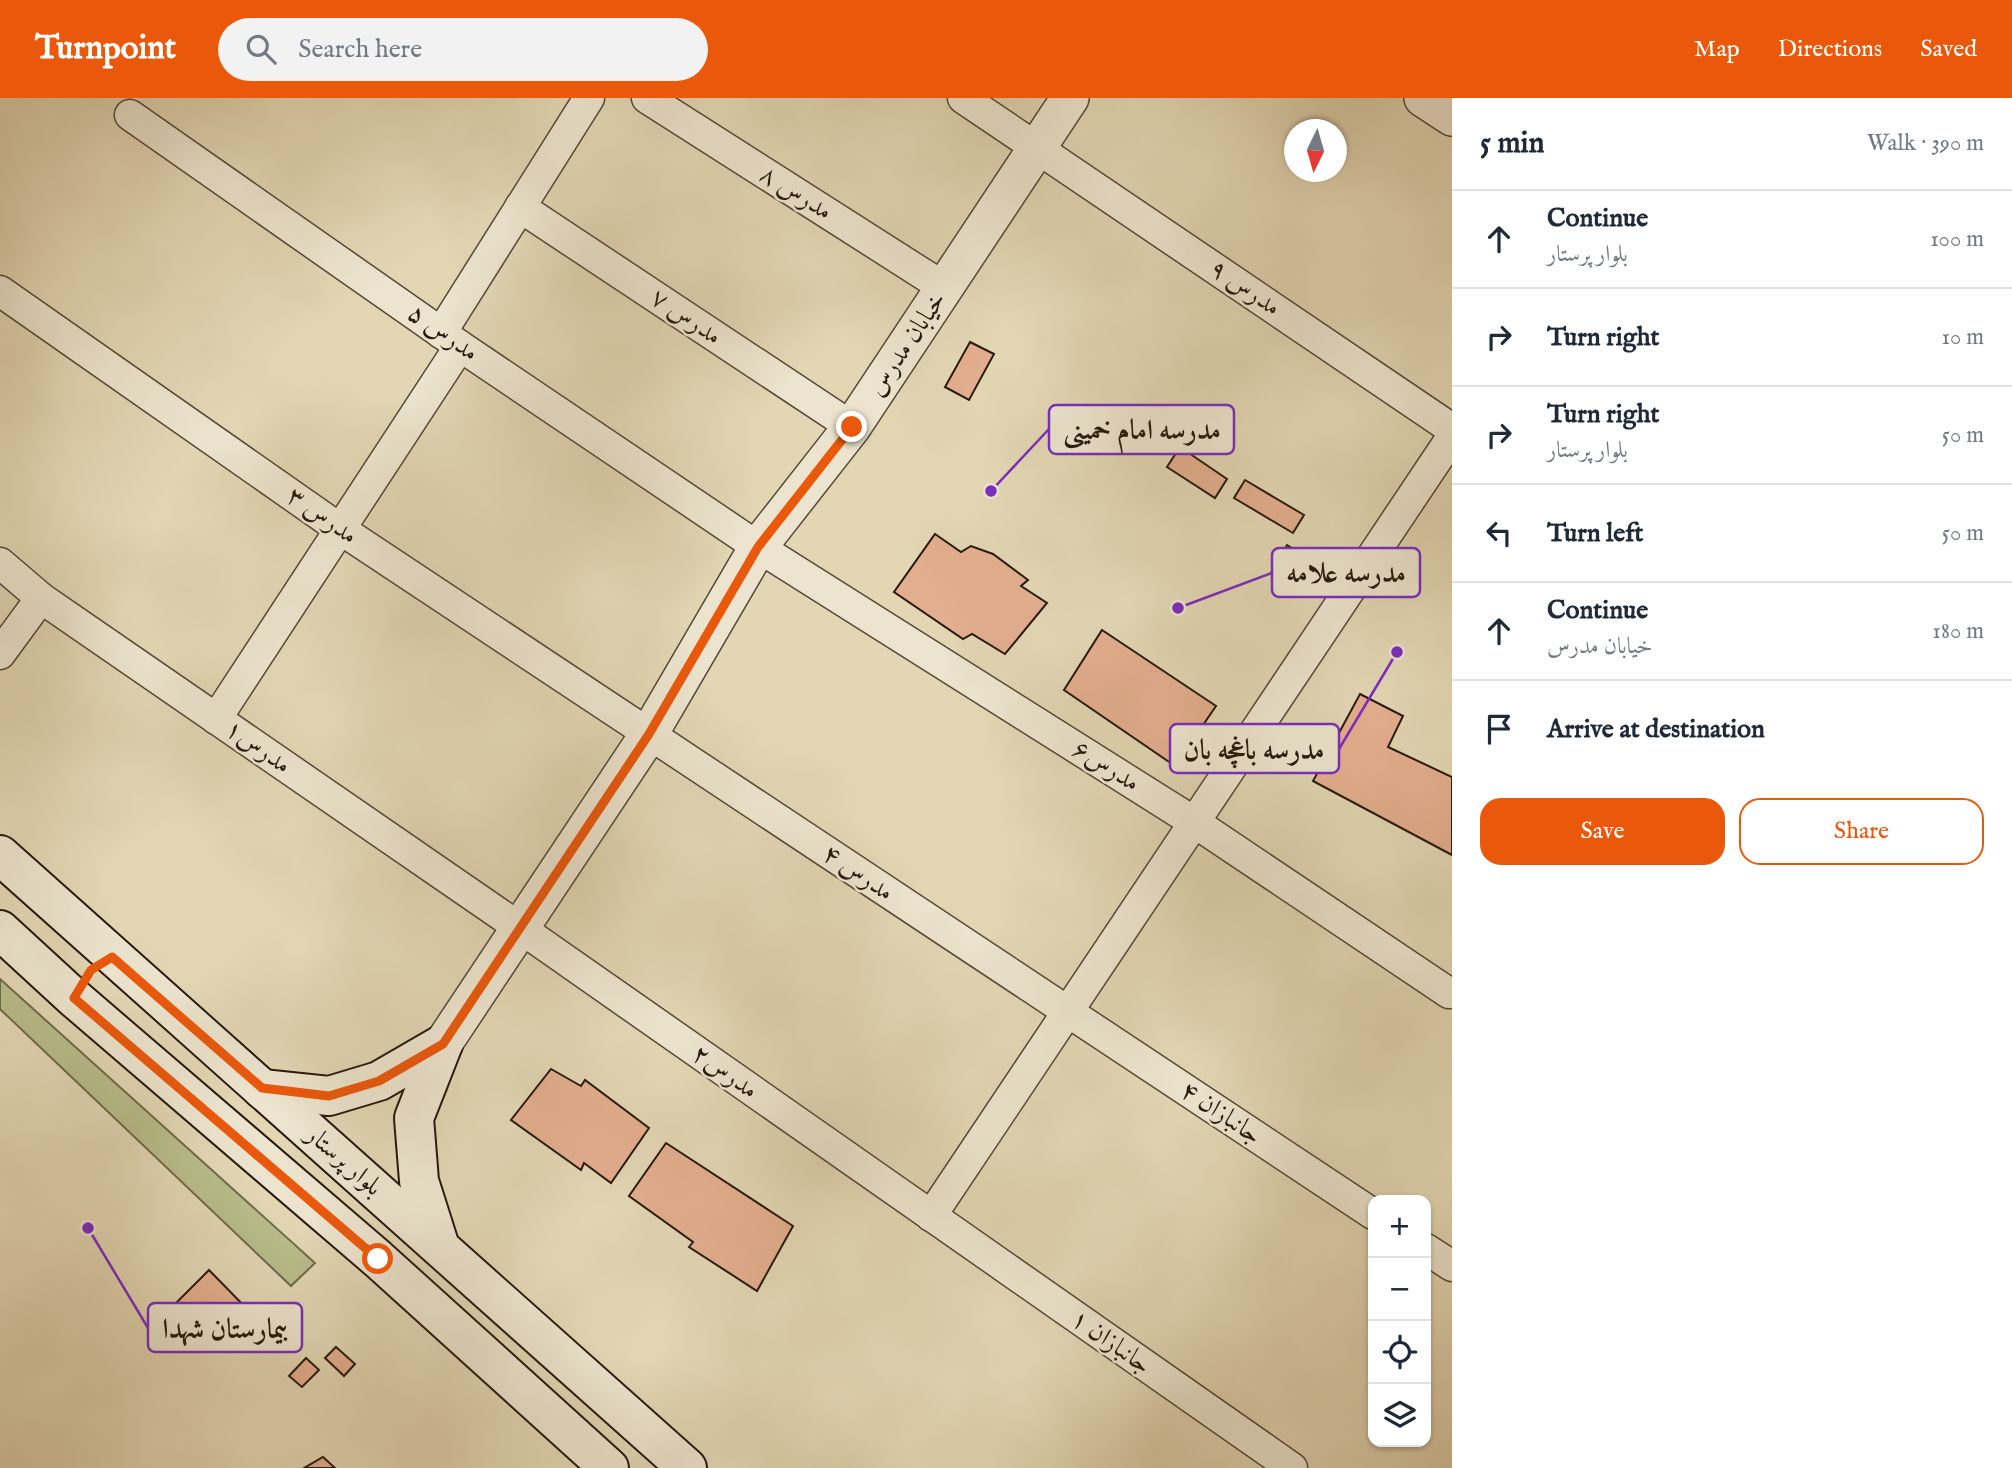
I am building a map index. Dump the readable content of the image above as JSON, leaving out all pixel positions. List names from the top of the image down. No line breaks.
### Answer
{"streets":{"main road":["بلوار پرستار"],"street":["مدرس ۸","مدرس ۹","مدرس ۷","مدرس ۵","خیابان مدرس","مدرس ۳","مدرس۱","مدرس۶","مدرس ۴","مدرس۲","جانبازان ۴","جانبازان ۱"]},"crossings":[["مدرس ۸","خیابان مدرس"],["مدرس ۹","خیابان مدرس"],["مدرس ۷","خیابان مدرس"],["مدرس ۵","خیابان مدرس"],["مدرس ۵","مدرس۶"],["خیابان مدرس","مدرس ۳"],["خیابان مدرس","مدرس۱"],["خیابان مدرس","مدرس۶"],["خیابان مدرس","مدرس ۴"],["خیابان مدرس","مدرس۲"],["مدرس ۳","مدرس ۴"],["مدرس۱","مدرس۲"],["مدرس ۴","جانبازان ۴"],["مدرس۲","جانبازان ۱"]],"places":["مدرسه امام خمینی","مدرسه علامه","مدرسه باغچه بان","بیمارستان شهدا"],"north":"bottom","page":{"header":"Turnpoint","search":"Search here","nav":["Map","Directions","Saved"],"heading":["5 min","Walk · 390 m"],"list":[["Continue","بلوار پرستار","100 m"],["Turn right","10 m"],["Turn right","بلوار پرستار","50 m"],["Turn left","50 m"],["Continue","خیابان مدرس","180 m"],"Arrive at destination"],"buttons":["Save","Share"],"map_buttons":["+","−"]}}
